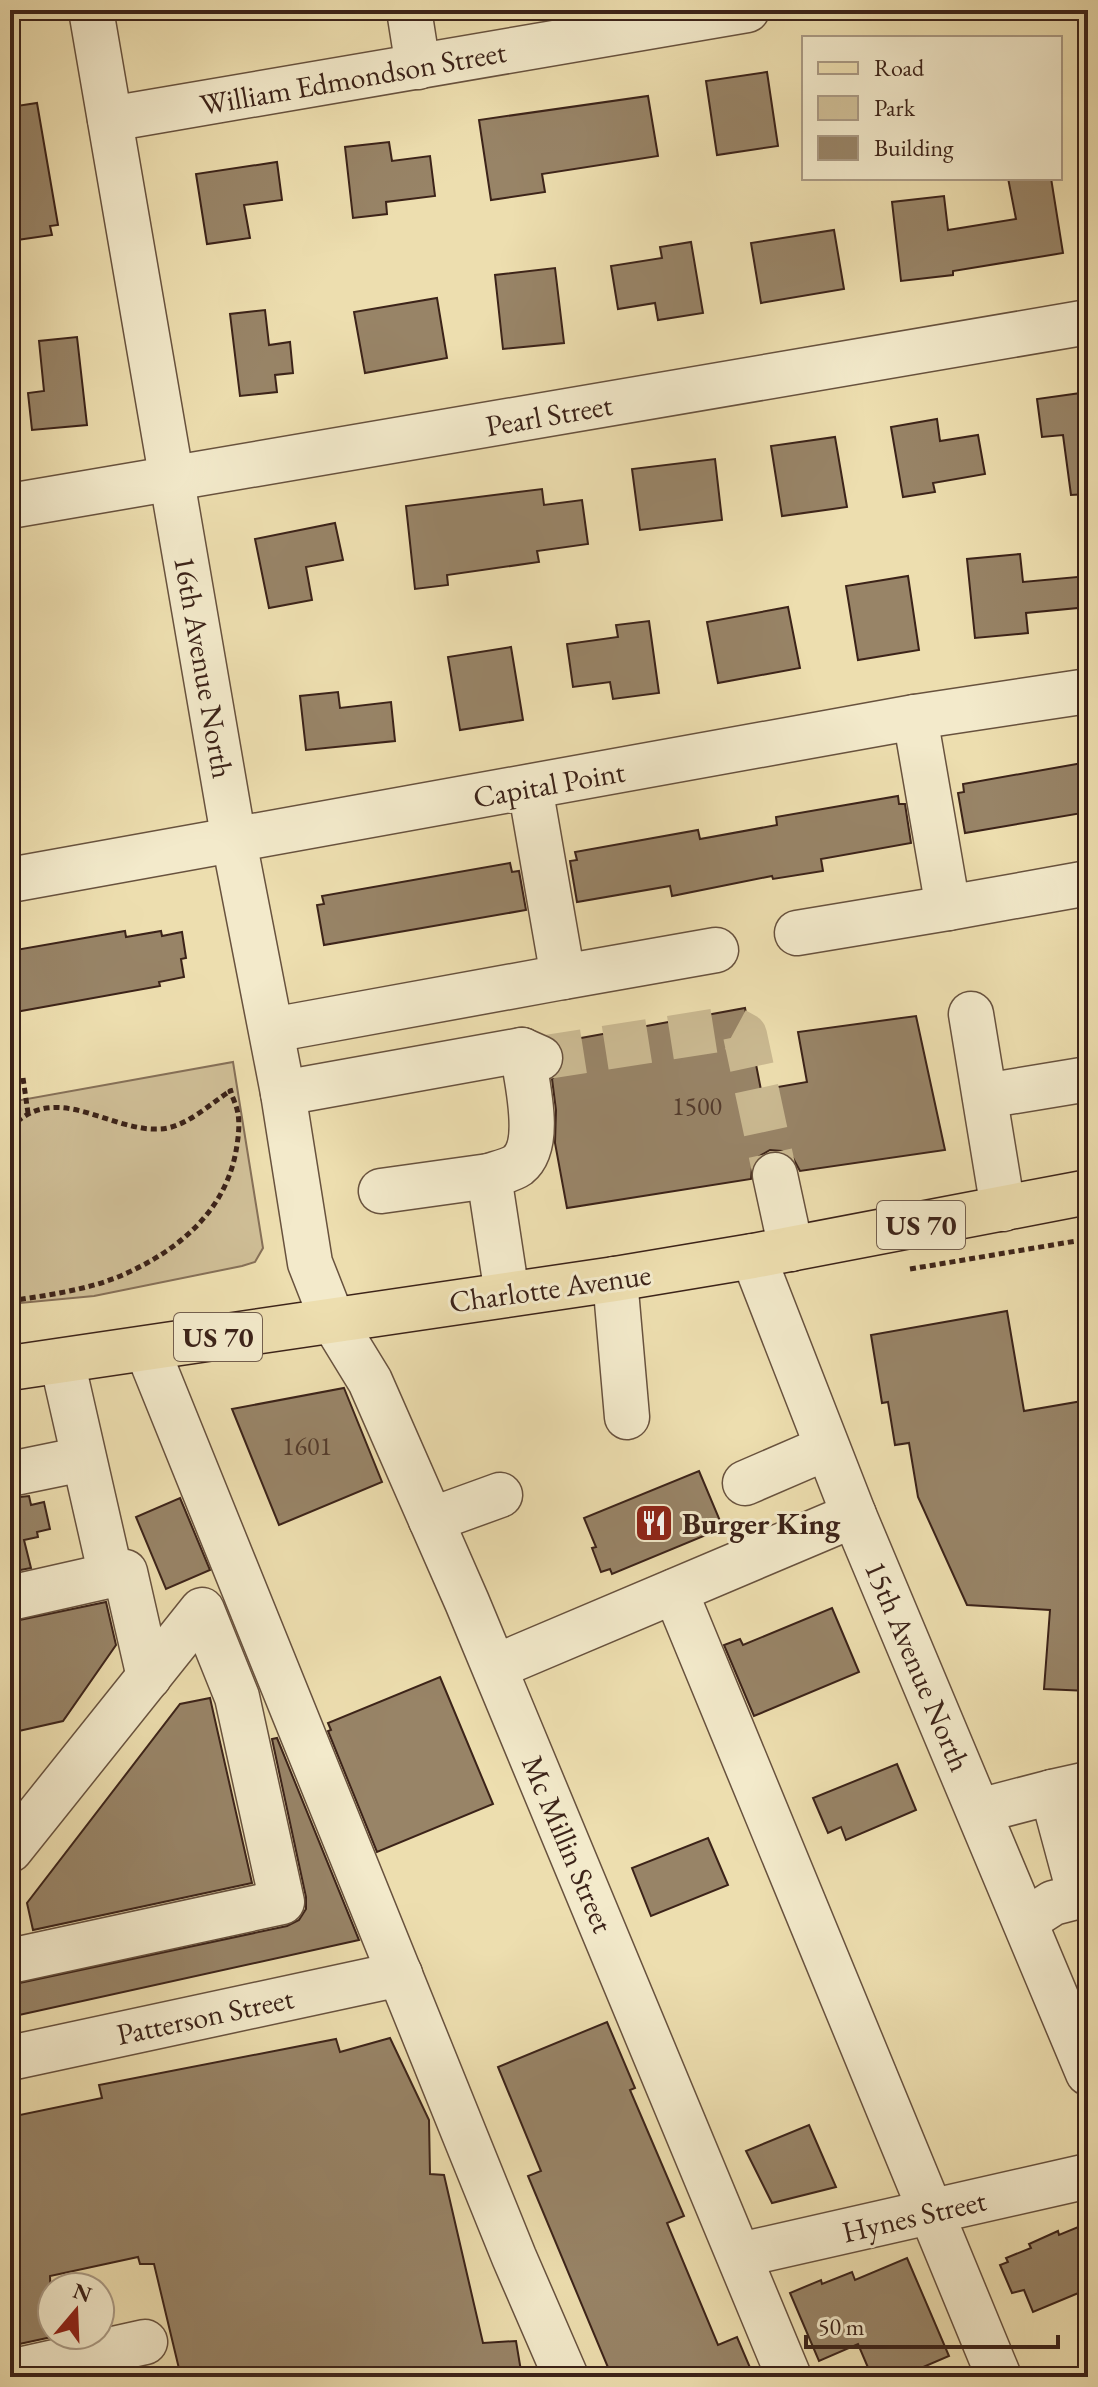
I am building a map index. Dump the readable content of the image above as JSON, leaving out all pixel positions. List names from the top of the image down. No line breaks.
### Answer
{"streets":{"main road":["US 70","Charlotte Avenue"],"street":["William Edmondson Street","Pearl Street","16th Avenue North","Capital Point","15th Avenue North","Mc Millin Street","Patterson Street","Hynes Street"]},"crossings":[["William Edmondson Street","16th Avenue North"],["Pearl Street","16th Avenue North"],["16th Avenue North","Capital Point"],["16th Avenue North","Charlotte Avenue"],["16th Avenue North","Mc Millin Street"],["Charlotte Avenue","15th Avenue North"],["Charlotte Avenue","Mc Millin Street"],["Mc Millin Street","Hynes Street"]],"places":{"restaurant":["Burger King"]},"house_numbers":["1500","1601"],"legend":["Road","Park","Building"],"scale_bar":"50 m","north":"top"}
